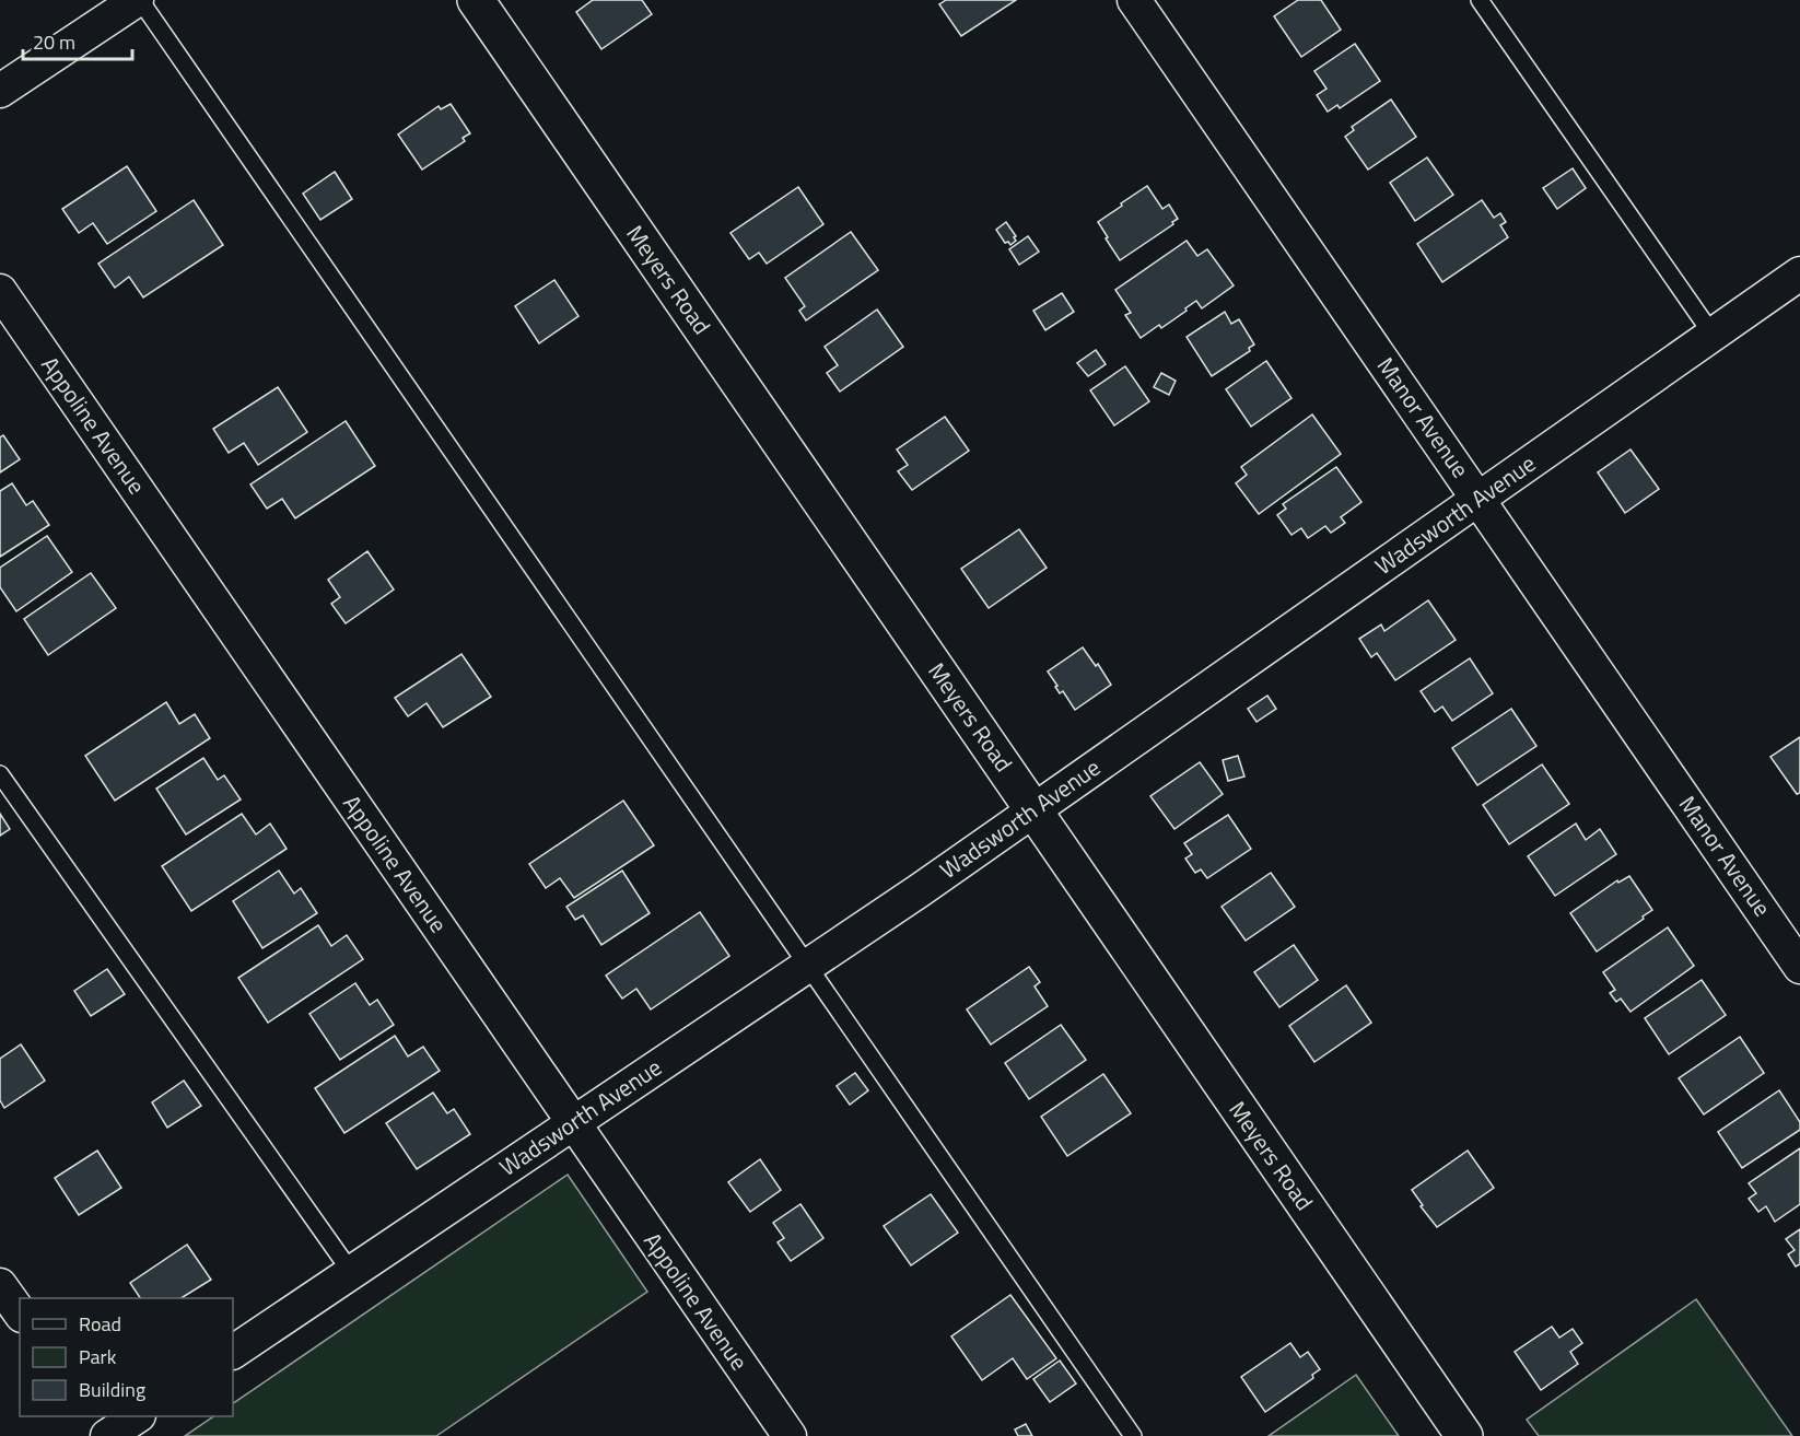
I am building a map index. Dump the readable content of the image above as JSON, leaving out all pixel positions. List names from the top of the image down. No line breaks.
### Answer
{"streets":{"street":["Meyers Road","Manor Avenue","Appoline Avenue","Wadsworth Avenue"]},"crossings":[["Meyers Road","Wadsworth Avenue"],["Manor Avenue","Wadsworth Avenue"],["Appoline Avenue","Wadsworth Avenue"]],"legend":["Road","Park","Building"],"scale_bar":"20 m"}
